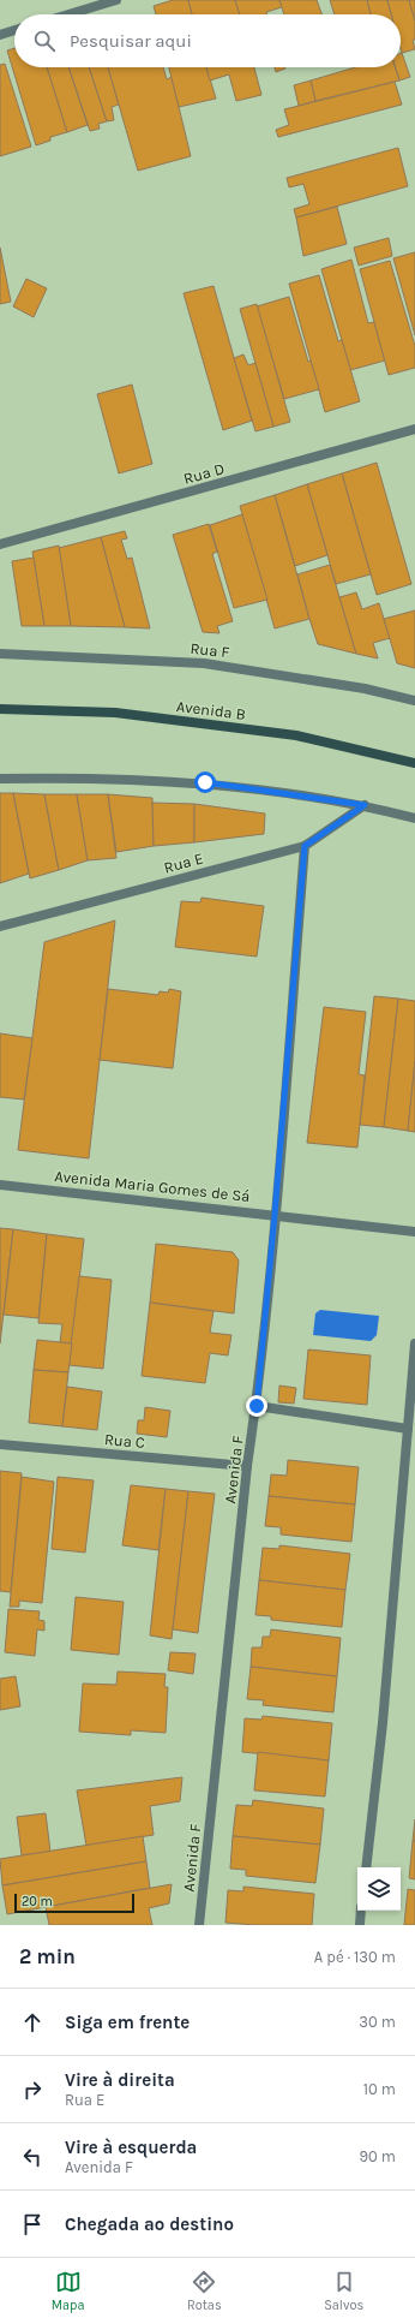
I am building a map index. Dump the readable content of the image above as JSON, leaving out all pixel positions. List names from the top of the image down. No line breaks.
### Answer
{"streets":{"street":["Rua D","Rua F","Avenida B","Rua E","Avenida Maria Gomes de Sá","Rua C","Avenida F"]},"crossings":[["Rua E","Avenida F"],["Avenida Maria Gomes de Sá","Avenida F"],["Rua C","Avenida F"]],"scale_bar":"20 m","page":{"search":"Pesquisar aqui","scale":"20 m","heading":["2 min","A pé · 130 m"],"list":[["Siga em frente","30 m"],["Vire à direita","Rua E","10 m"],["Vire à esquerda","Avenida F","90 m"],"Chegada ao destino"],"nav":["Mapa","Rotas","Salvos"]}}
